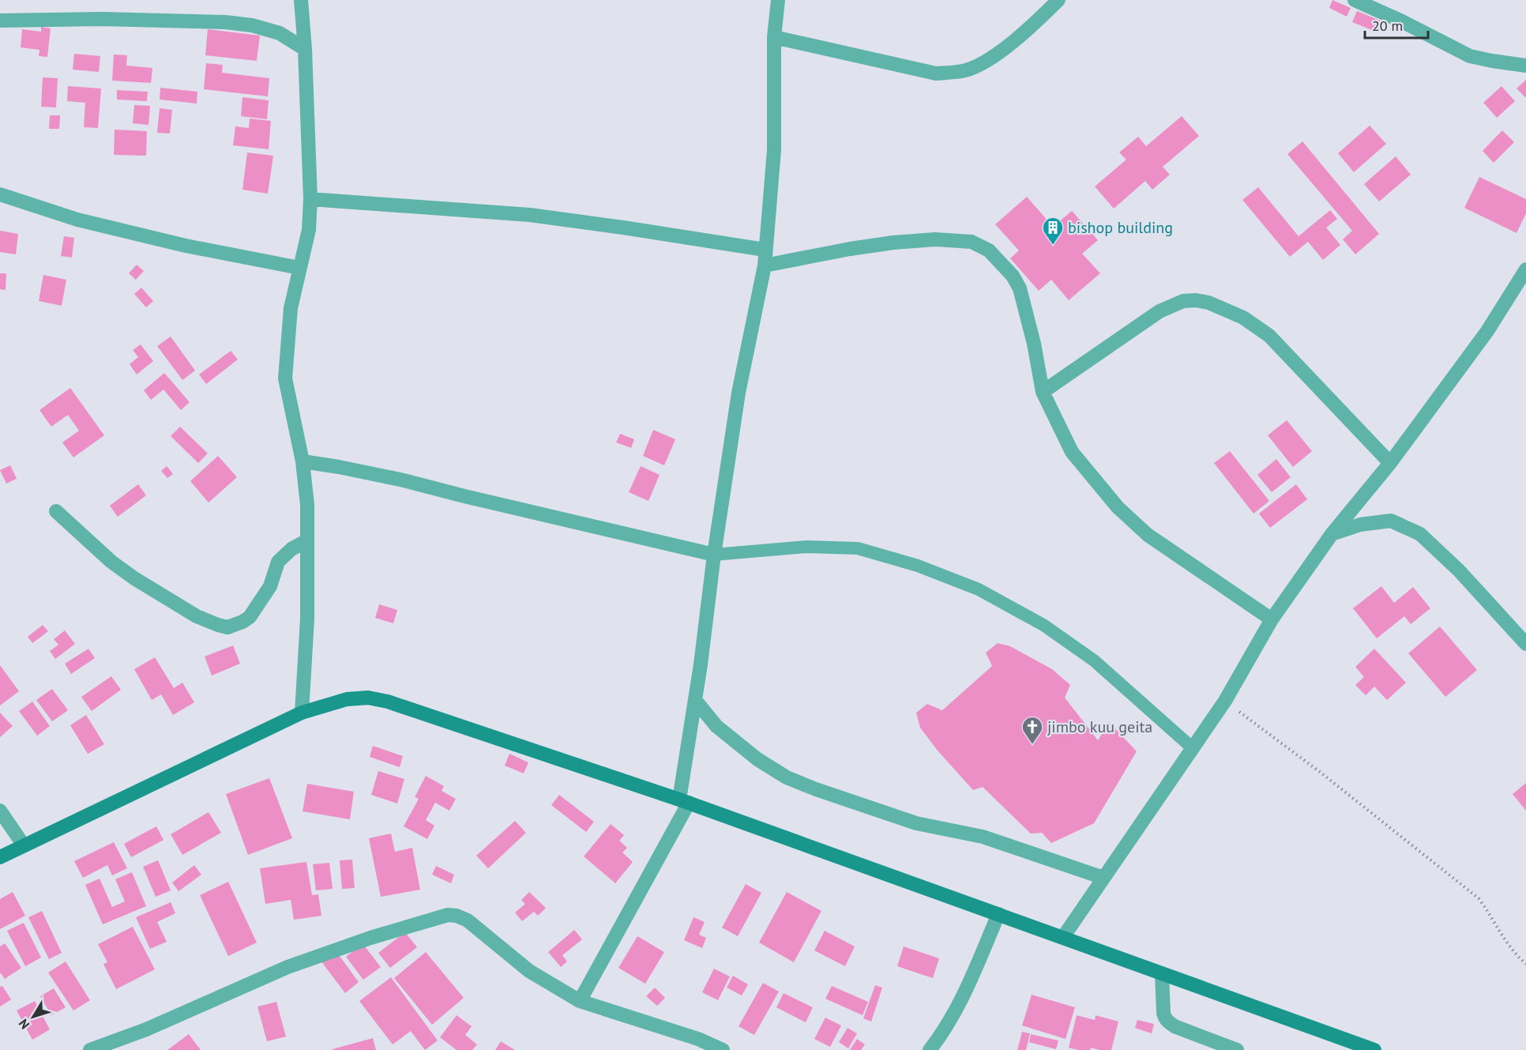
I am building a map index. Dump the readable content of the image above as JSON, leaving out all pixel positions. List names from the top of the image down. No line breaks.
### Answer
{"places":{"building":["bishop building"],"church":["jimbo kuu geita"]},"scale_bar":"20 m","north":"bottom left"}
